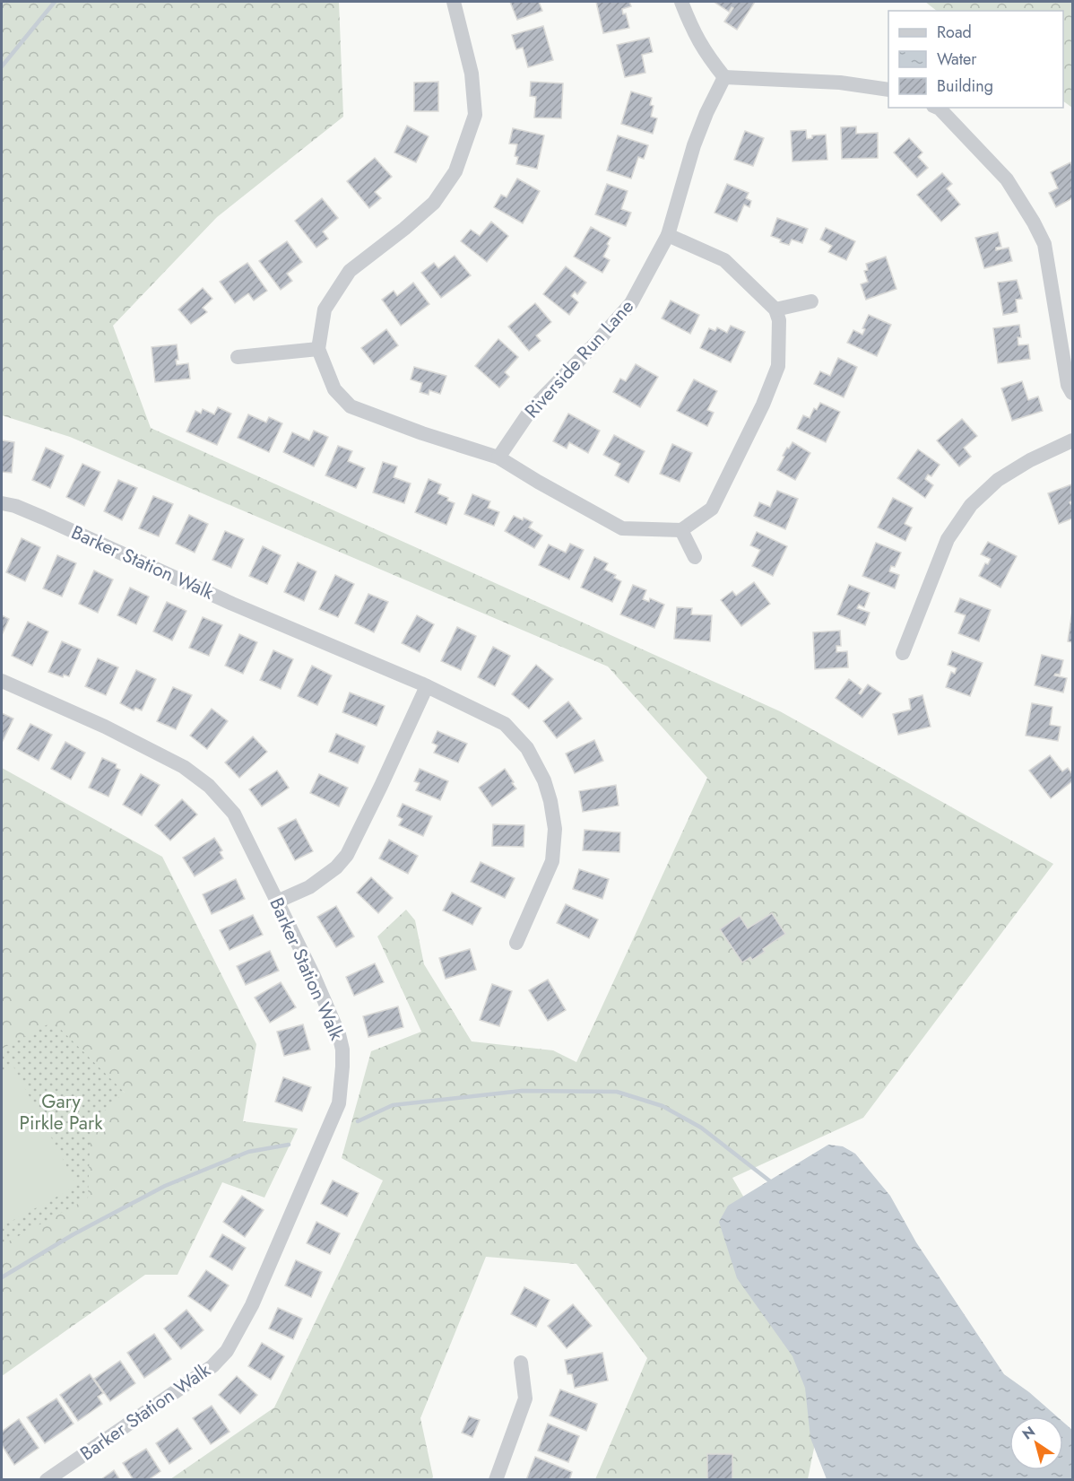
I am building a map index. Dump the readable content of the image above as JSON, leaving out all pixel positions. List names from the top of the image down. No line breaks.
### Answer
{"streets":{"street":["Riverside Run Lane","Barker Station Walk"]},"parks":["Gary Pirkle Park"],"legend":["Road","Water","Building"],"north":"top left"}
